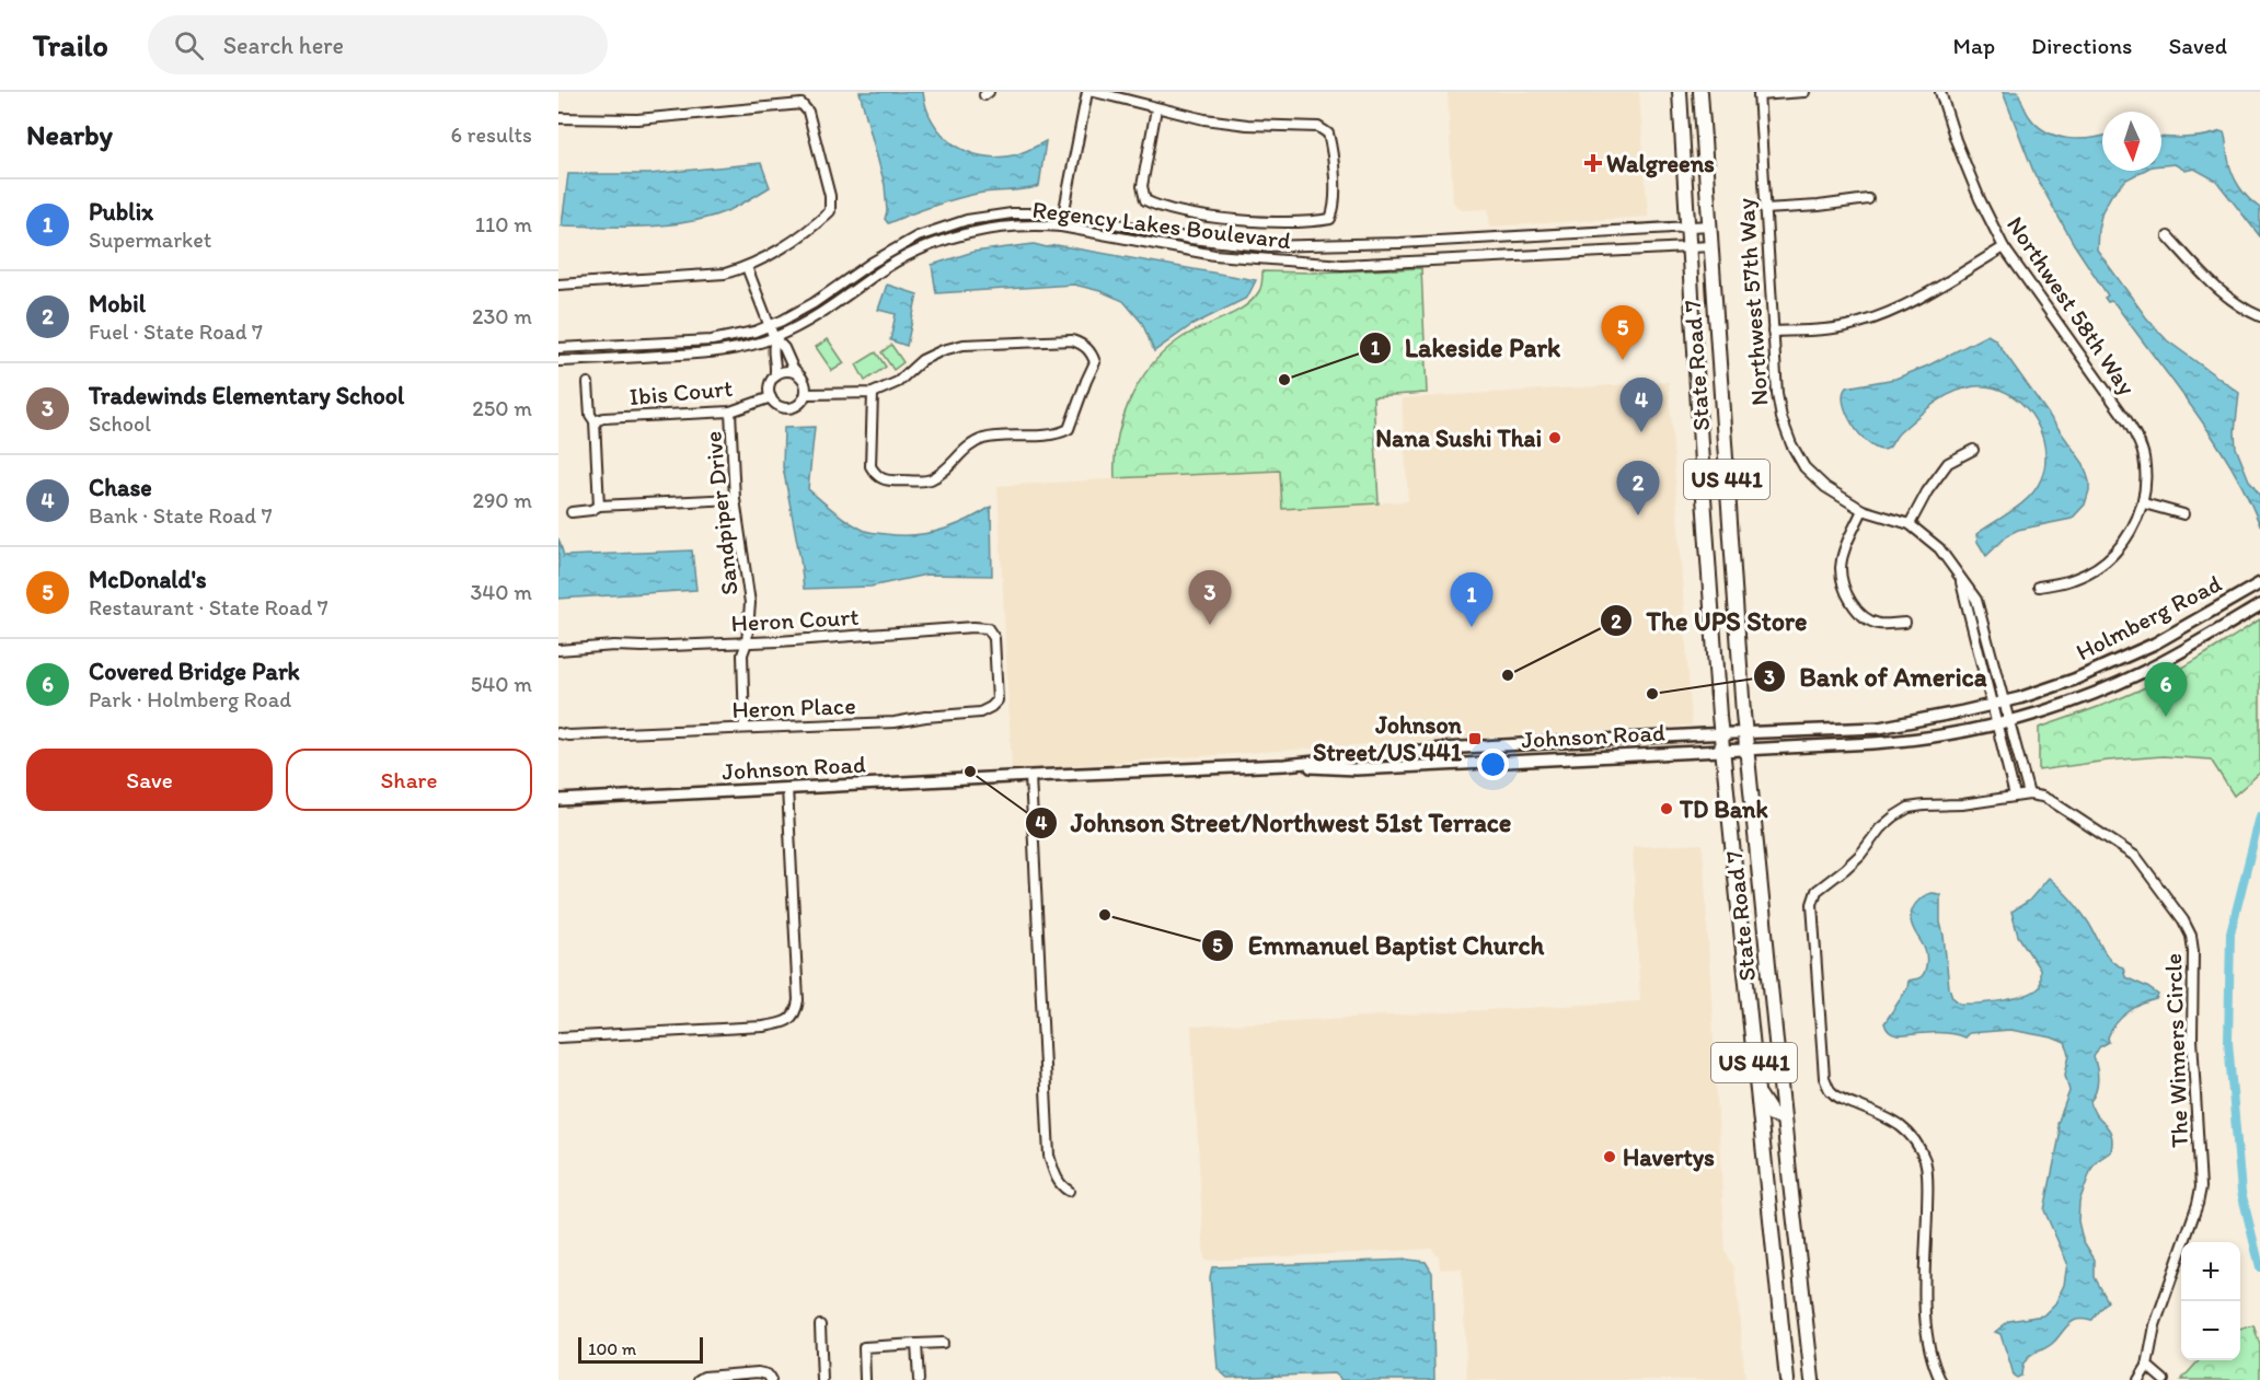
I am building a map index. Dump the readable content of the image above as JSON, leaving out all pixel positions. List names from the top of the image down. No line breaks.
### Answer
{"streets":{"main road":["State Road 7","US 441"],"street":["Regency Lakes Boulevard","Northwest 57th Way","Northwest 58th Way","Ibis Court","Sandpiper Drive","Holmberg Road","Heron Court","Heron Place","Johnson Road","The Winners Circle"]},"crossings":[["Regency Lakes Boulevard","State Road 7"],["Northwest 57th Way","Holmberg Road"],["Northwest 57th Way","The Winners Circle"],["State Road 7","Holmberg Road"],["State Road 7","Johnson Road"],["Ibis Court","Sandpiper Drive"],["Sandpiper Drive","Heron Court"],["Sandpiper Drive","Heron Place"],["Holmberg Road","Johnson Road"],["Heron Court","Heron Place"]],"places":{"health":["Walgreens"],"other":["Lakeside Park","Nana Sushi Thai","The UPS Store","Bank of America","Johnson Street/Northwest 51st Terrace","TD Bank","Emmanuel Baptist Church","Havertys"],"transit":["Johnson Street/US 441"]},"scale_bar":"100 m","north":"bottom","page":{"header":"Trailo","search":"Search here","nav":["Map","Directions","Saved"],"heading":["Nearby","6 results"],"list":[{"mark":"1","name":"Publix","note":"Supermarket","value":"110 m"},{"mark":"2","name":"Mobil","note":"Fuel · State Road 7","value":"230 m"},{"mark":"3","name":"Tradewinds Elementary School","note":"School","value":"250 m"},{"mark":"4","name":"Chase","note":"Bank · State Road 7","value":"290 m"},{"mark":"5","name":"McDonald's","note":"Restaurant · State Road 7","value":"340 m"},{"mark":"6","name":"Covered Bridge Park","note":"Park · Holmberg Road","value":"540 m"}],"pins":["5","4","2","3","1","6"],"buttons":["Save","Share"],"map_buttons":["+","−"],"scale":"100 m"}}
